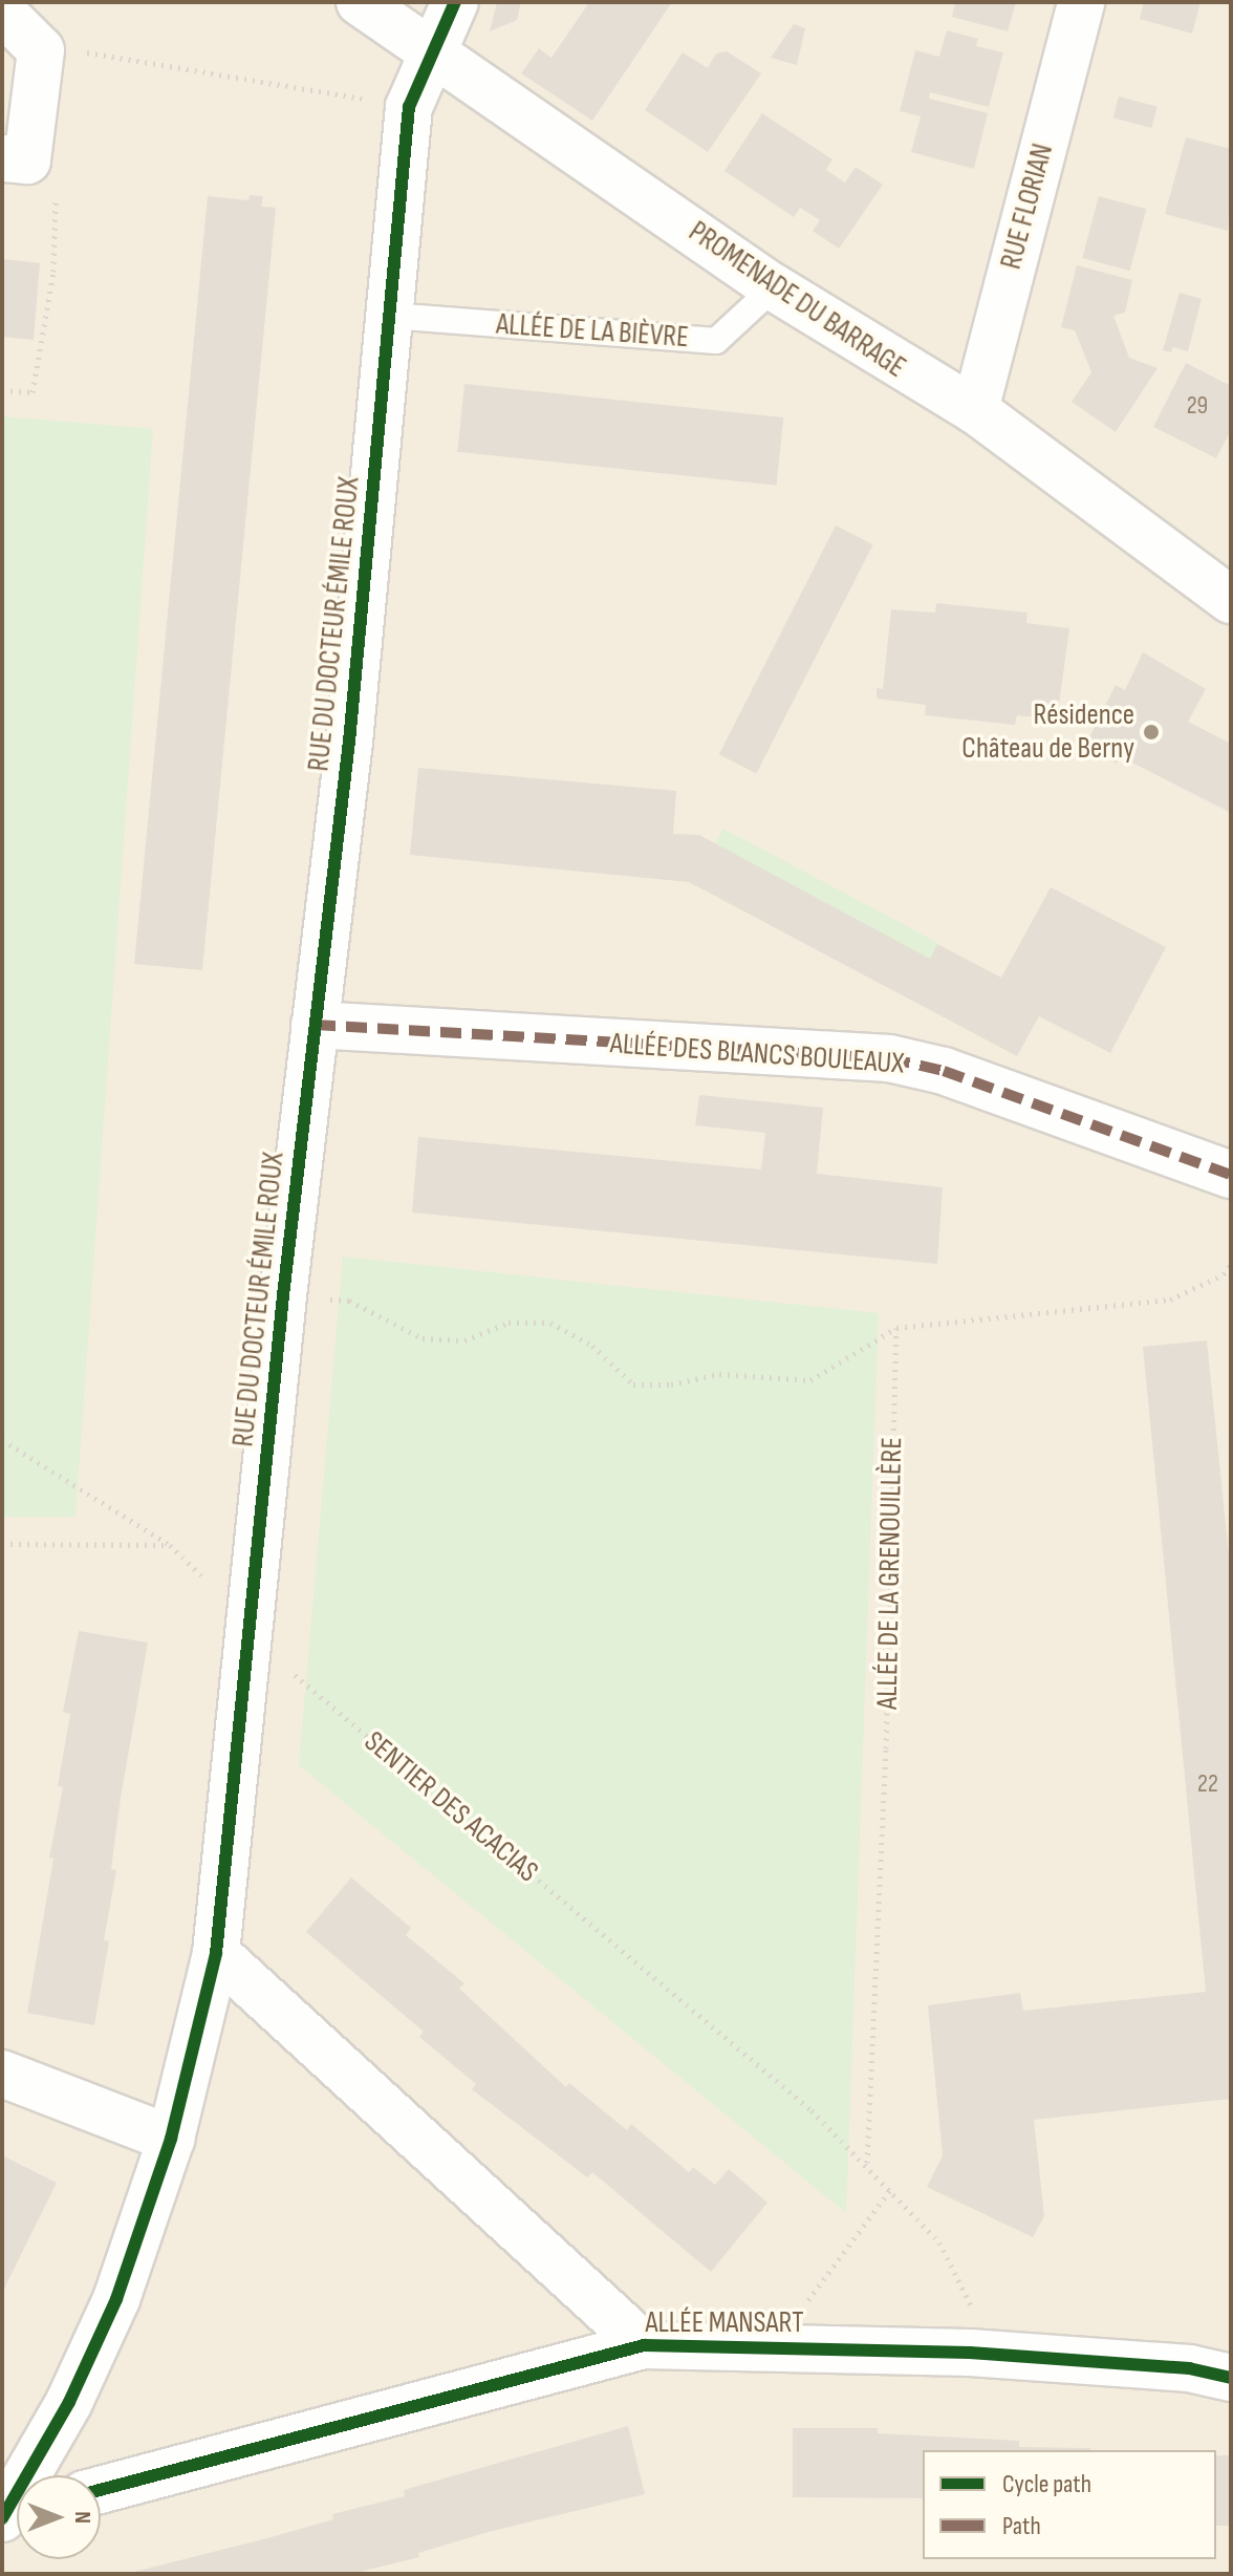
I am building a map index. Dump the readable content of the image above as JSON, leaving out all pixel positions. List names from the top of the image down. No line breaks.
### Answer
{"streets":{"street":["RUE FLORIAN","PROMENADE DU BARRAGE","RUE DU DOCTEUR ÉMILE ROUX","ALLÉE DES BLANCS BOULEAUX","ALLÉE MANSART"],"lane":["ALLÉE DE LA BIÈVRE"],"path":["ALLÉE DE LA GRENOUILLÈRE","SENTIER DES ACACIAS"]},"crossings":[["RUE FLORIAN","PROMENADE DU BARRAGE"],["PROMENADE DU BARRAGE","ALLÉE DE LA BIÈVRE"],["PROMENADE DU BARRAGE","RUE DU DOCTEUR ÉMILE ROUX"],["ALLÉE DE LA BIÈVRE","RUE DU DOCTEUR ÉMILE ROUX"],["RUE DU DOCTEUR ÉMILE ROUX","ALLÉE DES BLANCS BOULEAUX"],["RUE DU DOCTEUR ÉMILE ROUX","SENTIER DES ACACIAS"],["RUE DU DOCTEUR ÉMILE ROUX","ALLÉE MANSART"],["ALLÉE DE LA GRENOUILLÈRE","SENTIER DES ACACIAS"],["SENTIER DES ACACIAS","ALLÉE MANSART"]],"places":["Résidence Château de Berny"],"house_numbers":["29","22"],"legend":["Cycle path","Path"],"north":"right"}
